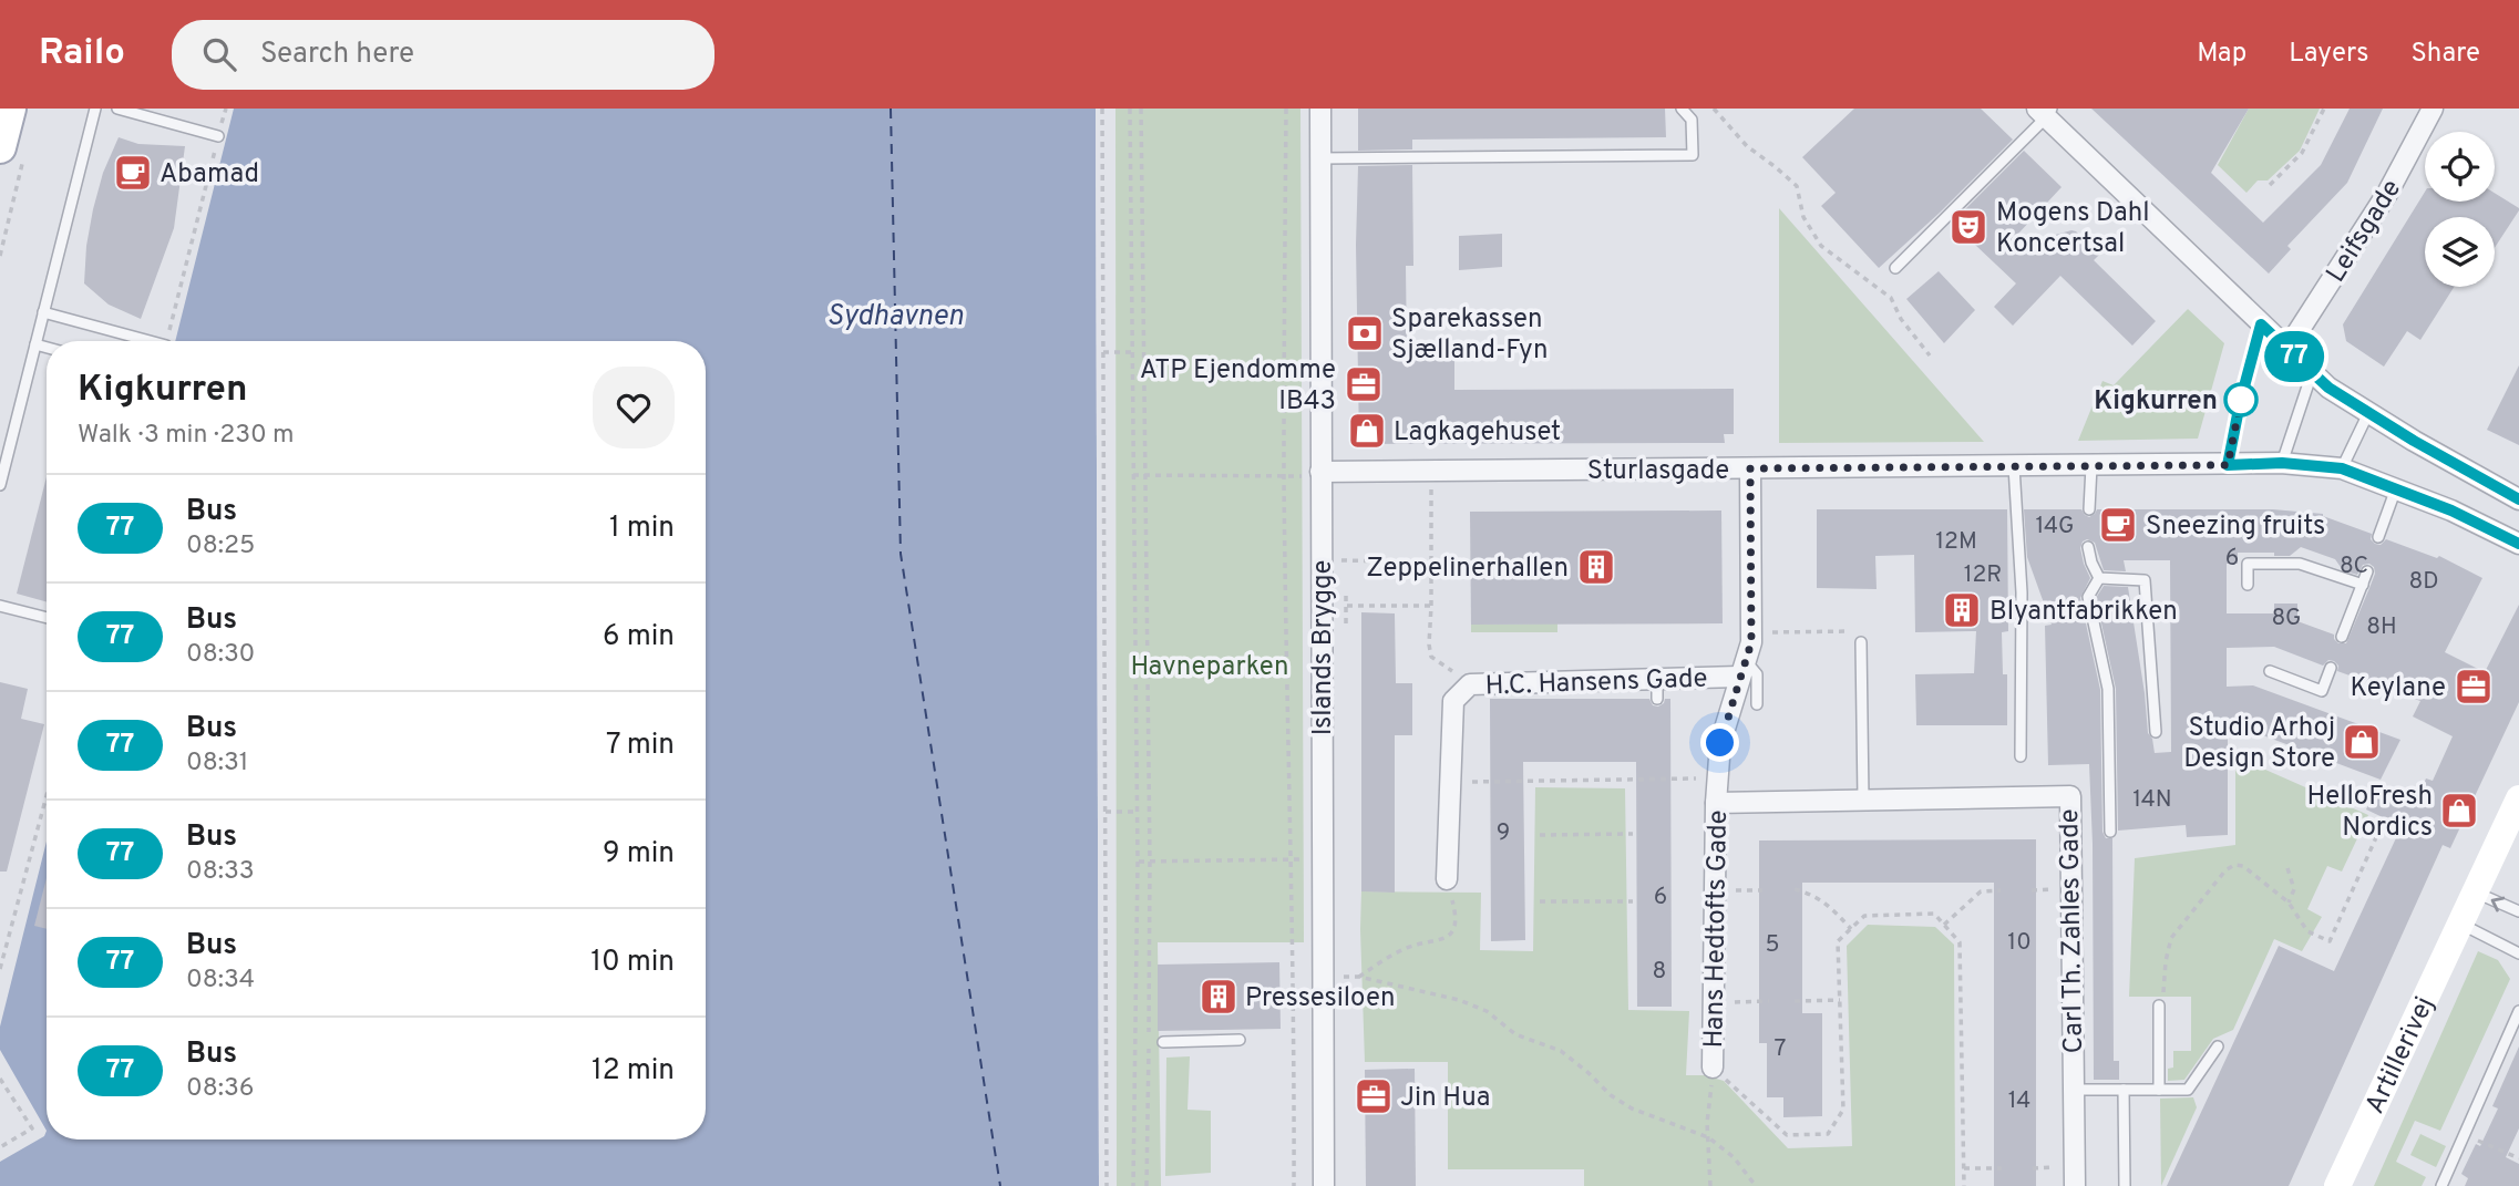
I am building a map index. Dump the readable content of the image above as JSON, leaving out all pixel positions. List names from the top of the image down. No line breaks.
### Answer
{"streets":{"street":["Leifsgade","Sturlasgade","Islands Brygge","H.C. Hansens Gade","Hans Hedtofts Gade","Carl Th. Zahles Gade","Artillerivej"]},"crossings":[["Sturlasgade","Islands Brygge"],["Sturlasgade","Hans Hedtofts Gade"],["H.C. Hansens Gade","Hans Hedtofts Gade"],["Hans Hedtofts Gade","Carl Th. Zahles Gade"]],"water":["Sydhavnen"],"parks":["Havneparken"],"places":{"cafe":["Abamad","Sneezing fruits"],"theatre":["Mogens Dahl Koncertsal"],"bank":["Sparekassen Sjælland-Fyn"],"office":["ATP Ejendomme IB43","Keylane","Jin Hua"],"other":["Kigkurren"],"shop":["Lagkagehuset","Studio Arhoj Design Store","HelloFresh Nordics"],"building":["Zeppelinerhallen","Blyantfabrikken","Pressesiloen"]},"lines":["bus line 77"],"house_numbers":["14G","12M","6","8C","12R","8D","8G","8H","14N","9","6","10","5","8","7","14"],"page":{"header":"Railo","search":"Search here","nav":["Map","Layers","Share"],"on_map":"77","heading":["Kigkurren","Walk · 3 min · 230 m"],"list":[{"mark":"77","name":"Bus","note":"08:25","value":"1 min"},{"mark":"77","name":"Bus","note":"08:30","value":"6 min"},{"mark":"77","name":"Bus","note":"08:31","value":"7 min"},{"mark":"77","name":"Bus","note":"08:33","value":"9 min"},{"mark":"77","name":"Bus","note":"08:34","value":"10 min"},{"mark":"77","name":"Bus","note":"08:36","value":"12 min"}]}}
